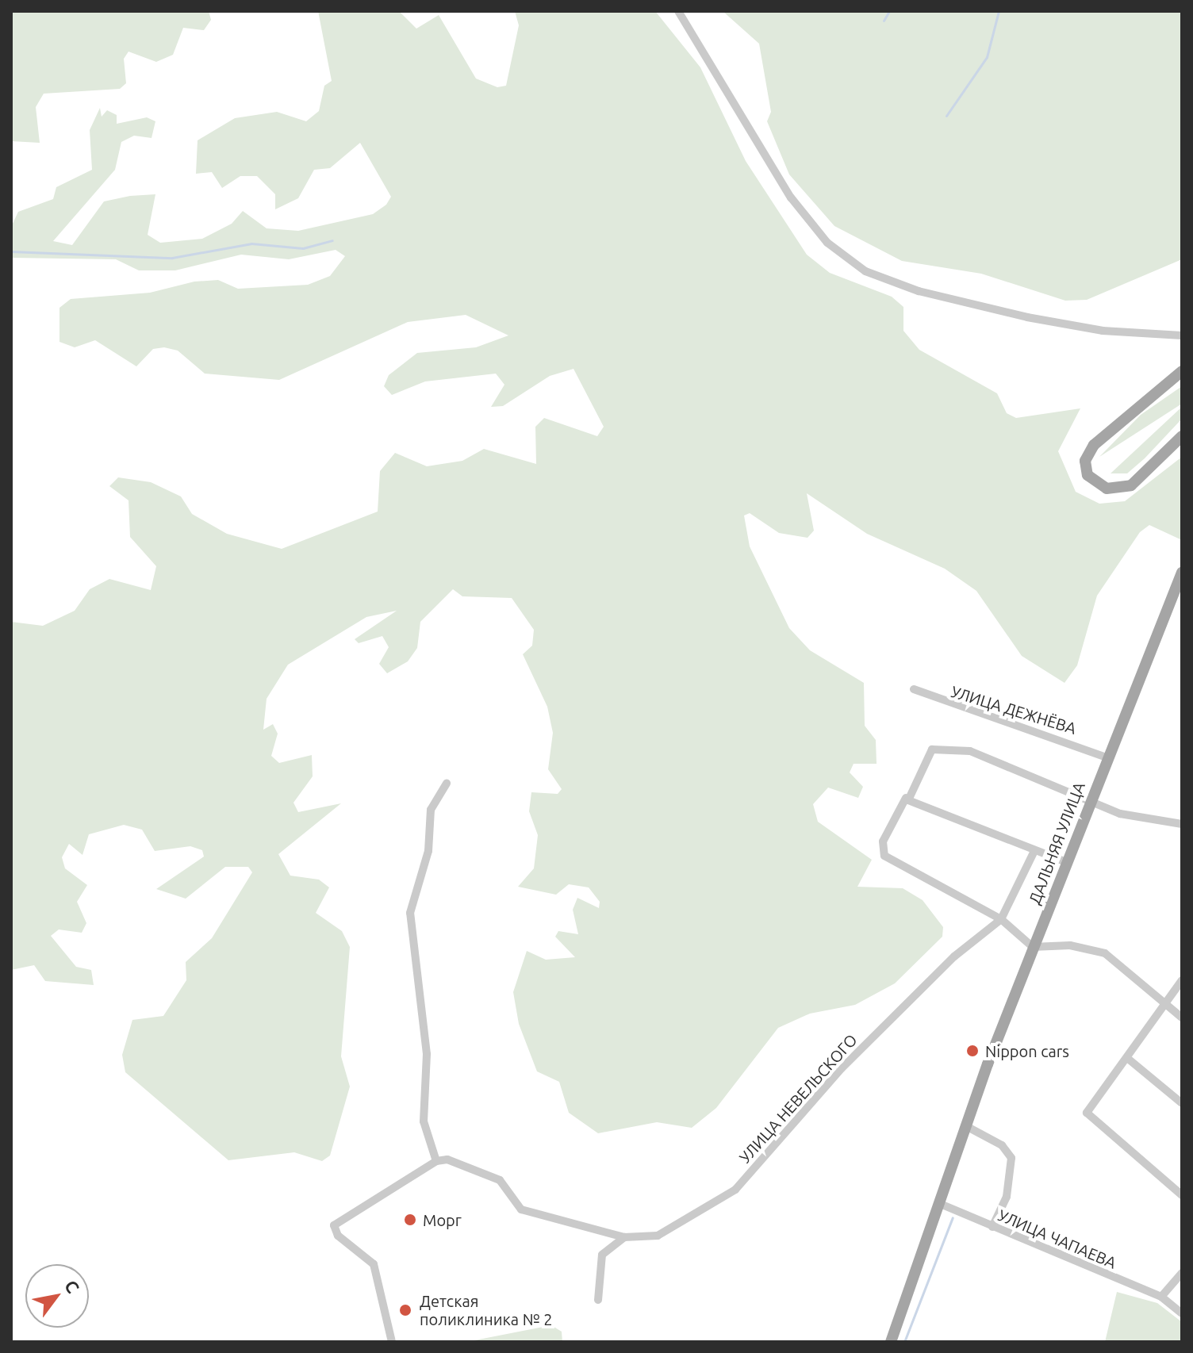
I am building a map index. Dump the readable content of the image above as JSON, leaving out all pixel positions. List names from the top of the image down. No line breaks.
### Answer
{"streets":{"main road":["ДАЛЬНЯЯ УЛИЦА"],"street":["УЛИЦА ДЕЖНЁВА","УЛИЦА НЕВЕЛЬСКОГО","УЛИЦА ЧАПАЕВА"]},"crossings":[["УЛИЦА ДЕЖНЁВА","ДАЛЬНЯЯ УЛИЦА"],["ДАЛЬНЯЯ УЛИЦА","УЛИЦА ЧАПАЕВА"]],"places":["Nippon cars","Морг","Детская поликлиника № 2"],"north":"top right"}
